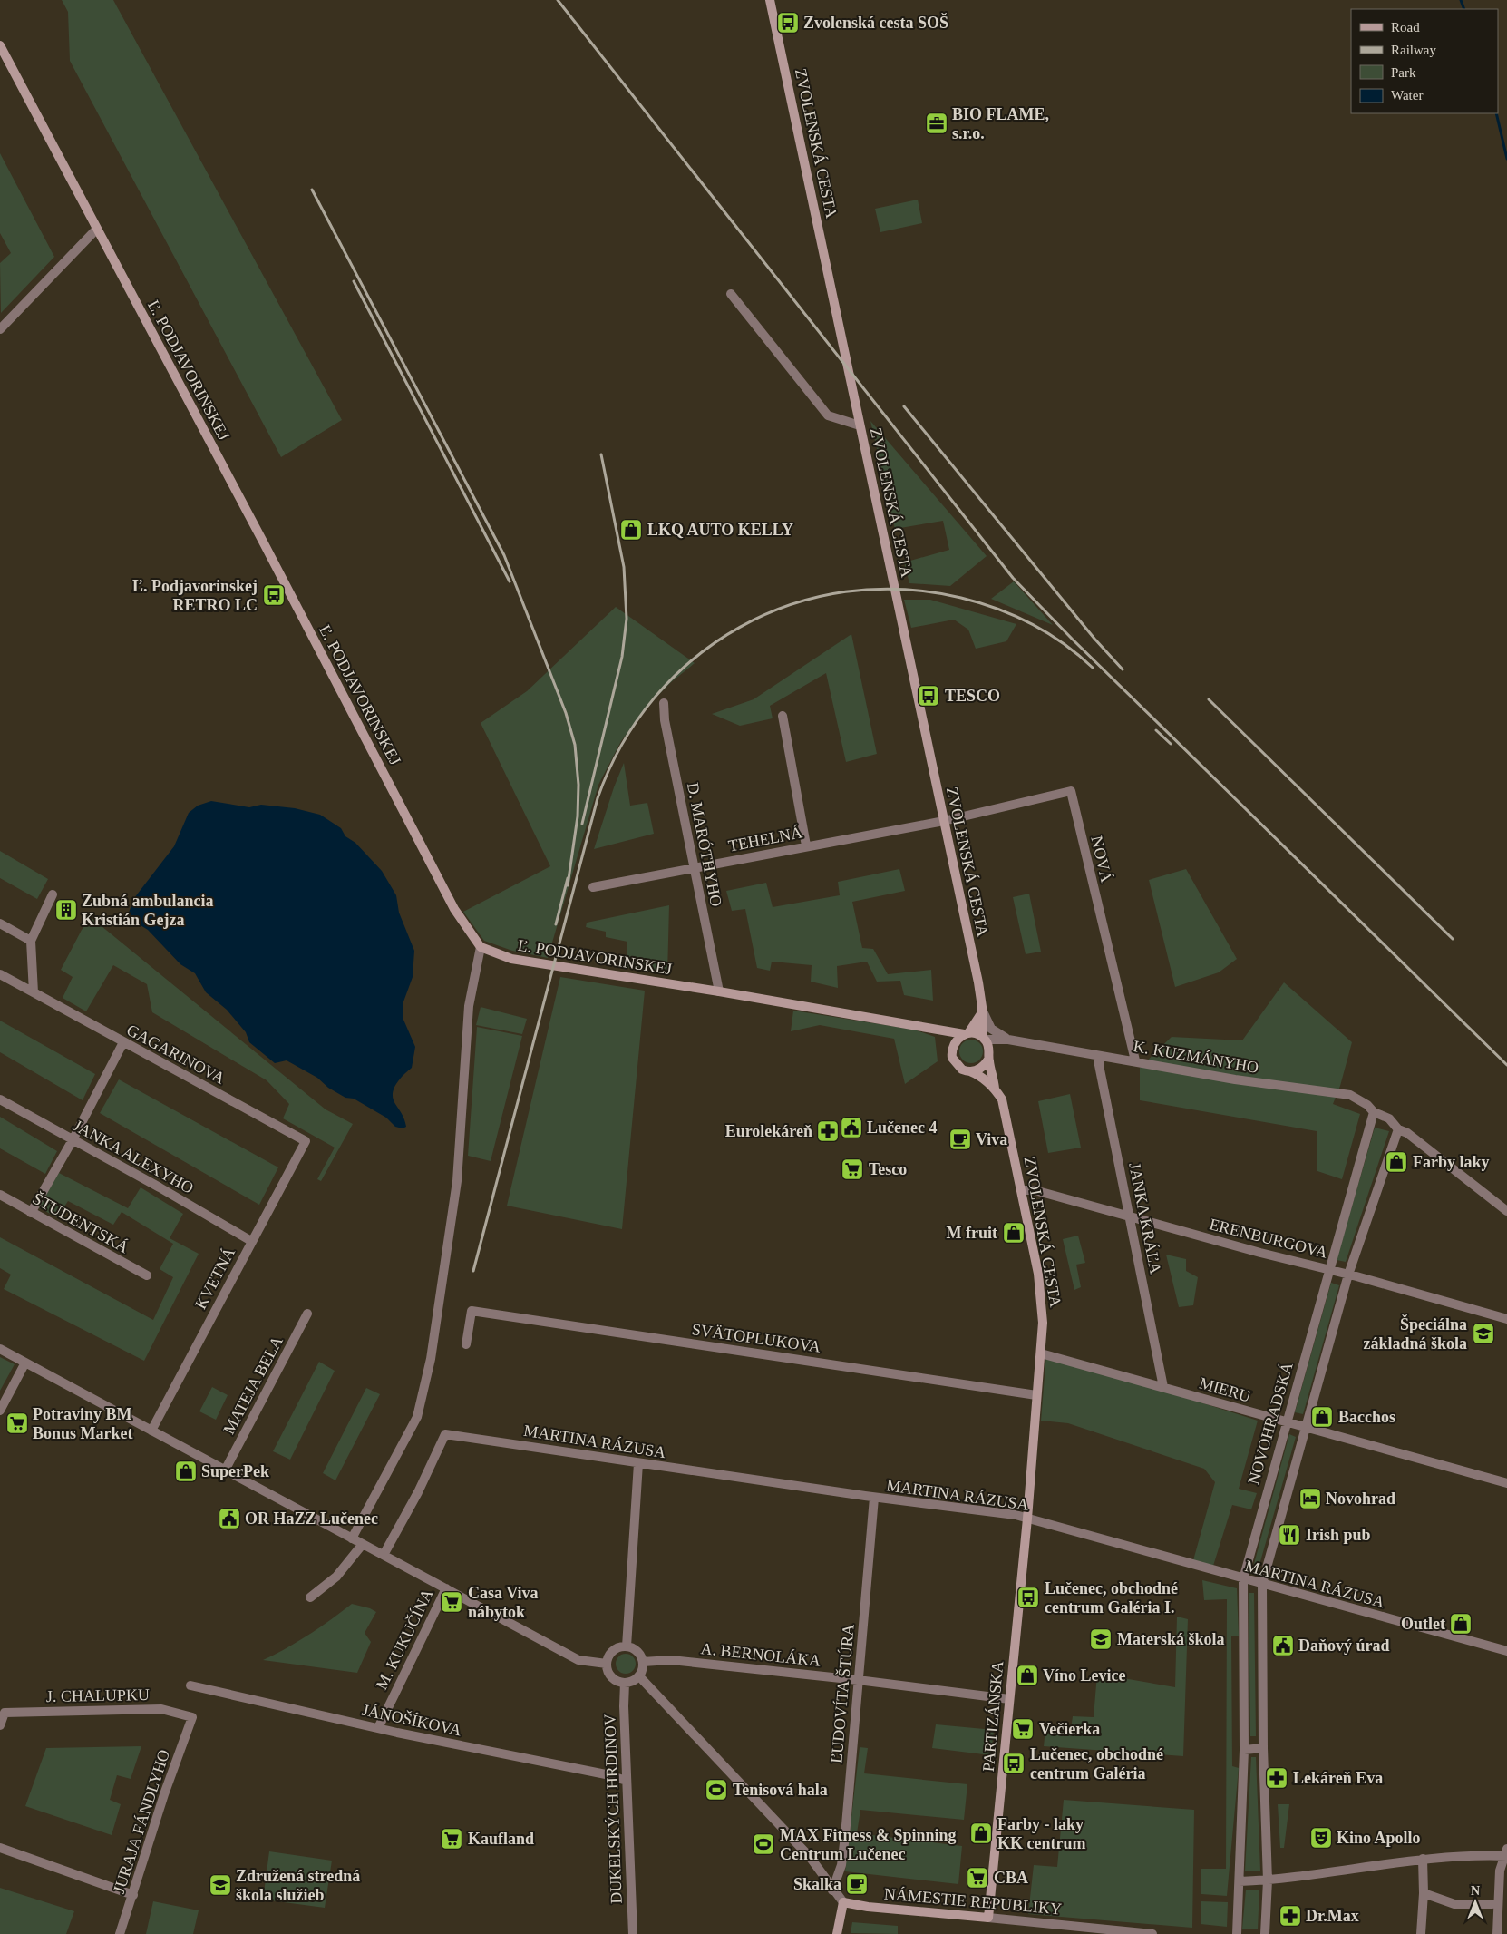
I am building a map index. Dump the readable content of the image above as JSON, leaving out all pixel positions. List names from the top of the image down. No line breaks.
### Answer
{"streets":{"street":["ZVOLENSKÁ CESTA","Ľ. PODJAVORINSKEJ","TEHELNÁ","D. MARÓTHYHO","NOVÁ","GAGARINOVA","K. KUZMÁNYHO","JANKA ALEXYHO","JANKA KRÁĽA","ŠTUDENTSKÁ","ERENBURGOVA","KVETNÁ","SVÄTOPLUKOVA","MATEJA BELA","MIERU","NOVOHRADSKÁ","MARTINA RÁZUSA","M. KUKUČÍNA","A. BERNOLÁKA","ĽUDOVÍTA ŠTÚRA","J. CHALUPKU","PARTIZÁNSKA","JÁNOŠÍKOVA","DUKELSKÝCH HRDINOV","JURAJA FÁNDLYHO","NÁMESTIE REPUBLIKY"]},"crossings":[["ZVOLENSKÁ CESTA","Ľ. PODJAVORINSKEJ"],["ZVOLENSKÁ CESTA","TEHELNÁ"],["ZVOLENSKÁ CESTA","NOVÁ"],["ZVOLENSKÁ CESTA","K. KUZMÁNYHO"],["ZVOLENSKÁ CESTA","ERENBURGOVA"],["ZVOLENSKÁ CESTA","SVÄTOPLUKOVA"],["ZVOLENSKÁ CESTA","MIERU"],["ZVOLENSKÁ CESTA","MARTINA RÁZUSA"],["ZVOLENSKÁ CESTA","PARTIZÁNSKA"],["Ľ. PODJAVORINSKEJ","D. MARÓTHYHO"],["Ľ. PODJAVORINSKEJ","K. KUZMÁNYHO"],["TEHELNÁ","D. MARÓTHYHO"],["TEHELNÁ","NOVÁ"],["NOVÁ","K. KUZMÁNYHO"],["GAGARINOVA","KVETNÁ"],["K. KUZMÁNYHO","JANKA KRÁĽA"],["K. KUZMÁNYHO","NOVOHRADSKÁ"],["JANKA ALEXYHO","KVETNÁ"],["JANKA KRÁĽA","ERENBURGOVA"],["JANKA KRÁĽA","MIERU"],["ERENBURGOVA","NOVOHRADSKÁ"],["MIERU","NOVOHRADSKÁ"],["NOVOHRADSKÁ","MARTINA RÁZUSA"],["MARTINA RÁZUSA","ĽUDOVÍTA ŠTÚRA"],["MARTINA RÁZUSA","PARTIZÁNSKA"],["M. KUKUČÍNA","JÁNOŠÍKOVA"],["A. BERNOLÁKA","ĽUDOVÍTA ŠTÚRA"],["A. BERNOLÁKA","PARTIZÁNSKA"],["A. BERNOLÁKA","DUKELSKÝCH HRDINOV"],["J. CHALUPKU","JURAJA FÁNDLYHO"],["PARTIZÁNSKA","NÁMESTIE REPUBLIKY"],["JÁNOŠÍKOVA","DUKELSKÝCH HRDINOV"]],"places":{"bus stop":["Zvolenská cesta SOŠ","Ľ. Podjavorinskej RETRO LC","TESCO","Lučenec, obchodné centrum Galéria I.","Lučenec, obchodné centrum Galéria"],"office":["BIO FLAME, s.r.o."],"shop":["LKQ AUTO KELLY","Farby laky","M fruit","Bacchos","SuperPek","Outlet","Víno Levice","Farby - laky KK centrum"],"building":["Zubná ambulancia Kristián Gejza"],"public building":["Lučenec 4","OR HaZZ Lučenec","Daňový úrad"],"pharmacy":["Eurolekáreň","Lekáreň Eva","Dr.Max"],"cafe":["Viva","Skalka"],"supermarket":["Tesco","Potraviny BM Bonus Market","Casa Viva nábytok","Večierka","Kaufland","CBA"],"school or university":["Špeciálna základná škola","Materská škola","Združená stredná škola služieb"],"hotel":["Novohrad"],"restaurant":["Irish pub"],"sports":["Tenisová hala","MAX Fitness & Spinning Centrum Lučenec"],"theatre":["Kino Apollo"]},"legend":["Road","Railway","Park","Water"],"north":"top"}
